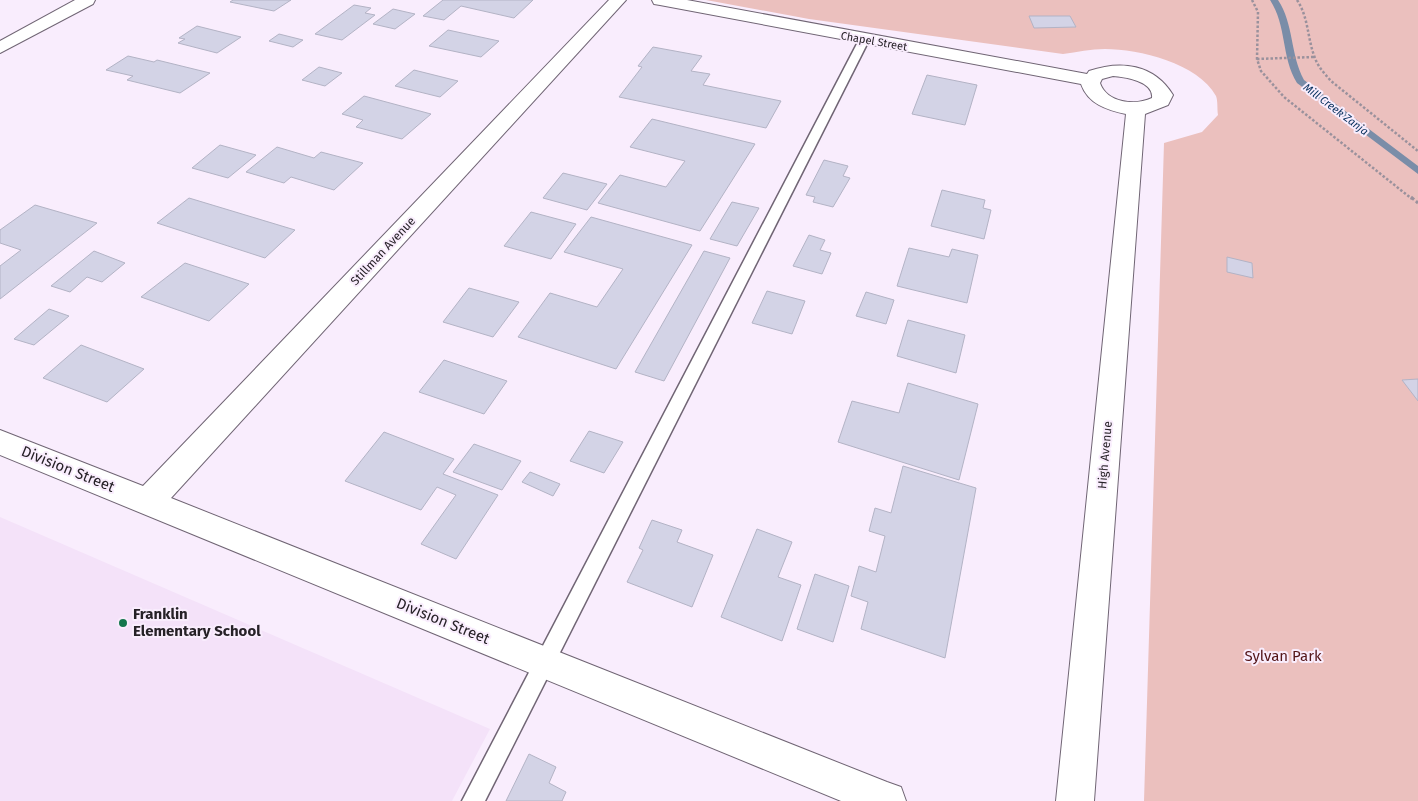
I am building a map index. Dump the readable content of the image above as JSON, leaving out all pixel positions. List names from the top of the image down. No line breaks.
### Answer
{"streets":{"street":["Chapel Street","Stillman Avenue","High Avenue","Division Street"]},"crossings":[["Stillman Avenue","Division Street"]],"water":["Mill Creek Zanja"],"parks":["Sylvan Park"],"places":["Franklin Elementary School"]}
